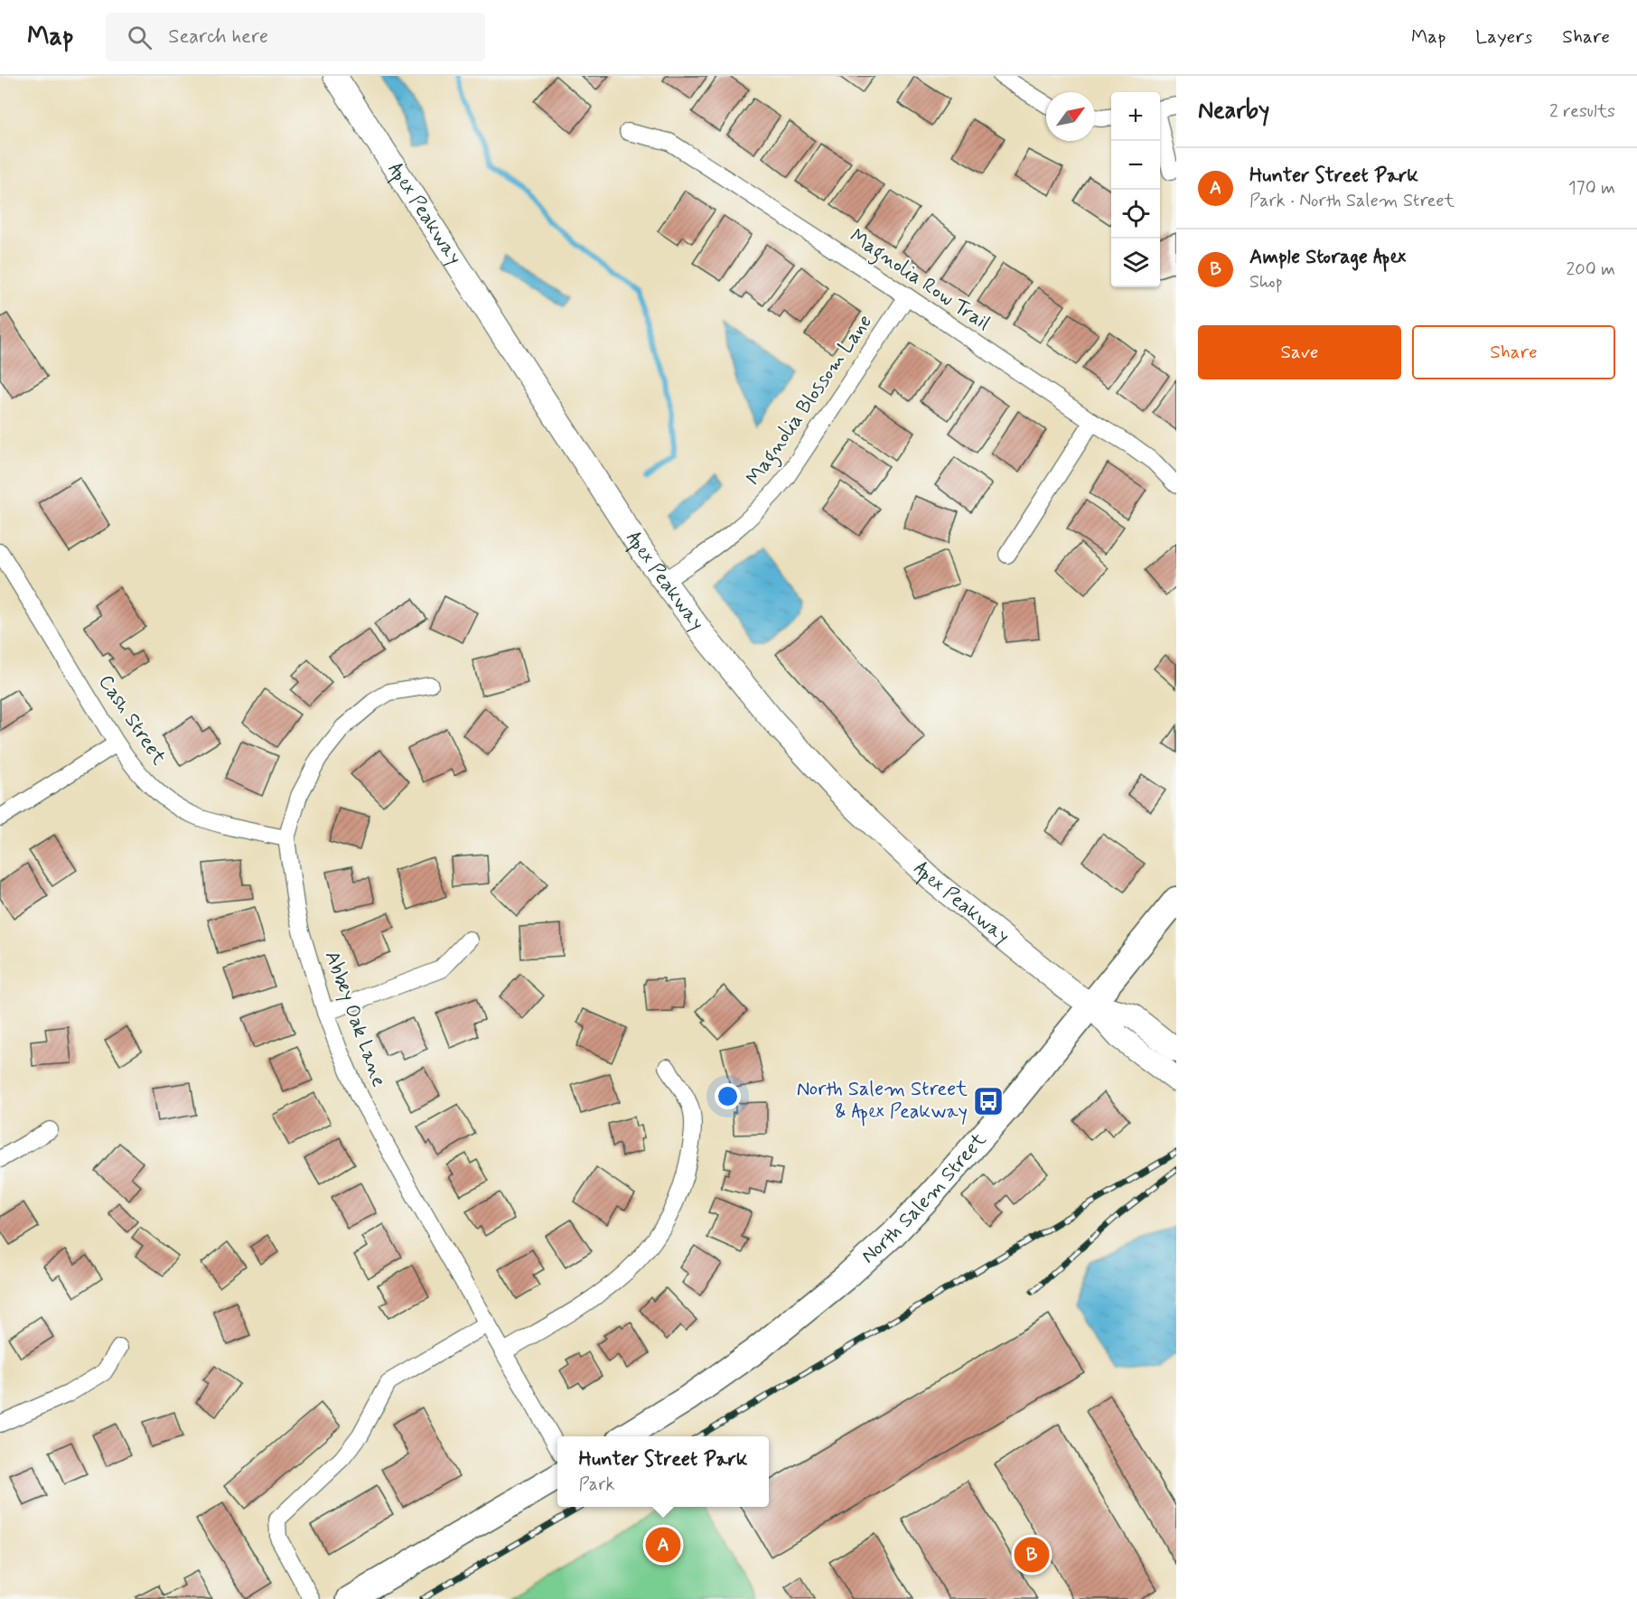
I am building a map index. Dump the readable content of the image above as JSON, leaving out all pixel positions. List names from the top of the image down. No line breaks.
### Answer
{"streets":{"main road":["Apex Peakway","North Salem Street"],"street":["Magnolia Row Trail","Magnolia Blossom Lane","Cash Street","Abbey Oak Lane"]},"crossings":[["Apex Peakway","Magnolia Blossom Lane"],["Apex Peakway","North Salem Street"],["Magnolia Row Trail","Magnolia Blossom Lane"],["Cash Street","Abbey Oak Lane"]],"places":{"bus stop":["North Salem Street & Apex Peakway"]},"north":"top right","page":{"header":"Map","search":"Search here","nav":["Map","Layers","Share"],"heading":["Nearby","2 results"],"map_buttons":["+","−"],"list":[{"mark":"A","name":"Hunter Street Park","note":"Park · North Salem Street","value":"170 m"},{"mark":"B","name":"Ample Storage Apex","note":"Shop","value":"200 m"}],"buttons":["Save","Share"],"popup":["Hunter Street Park","Park"],"pins":["A","B"]}}
